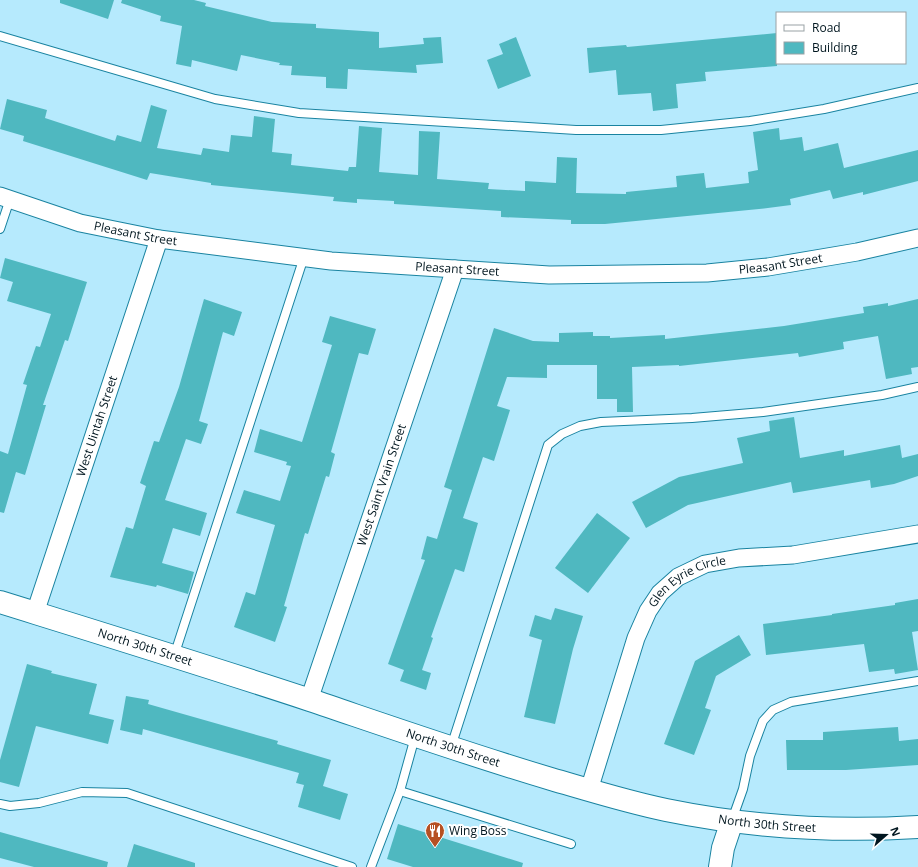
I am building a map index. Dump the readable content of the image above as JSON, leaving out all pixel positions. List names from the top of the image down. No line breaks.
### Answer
{"streets":{"main road":["North 30th Street"],"street":["Pleasant Street","West Uintah Street","West Saint Vrain Street","Glen Eyrie Circle"]},"crossings":[["Pleasant Street","West Uintah Street"],["Pleasant Street","West Saint Vrain Street"],["West Uintah Street","North 30th Street"],["West Saint Vrain Street","North 30th Street"],["Glen Eyrie Circle","North 30th Street"]],"places":{"restaurant":["Wing Boss"]},"legend":["Road","Building"],"north":"right"}
